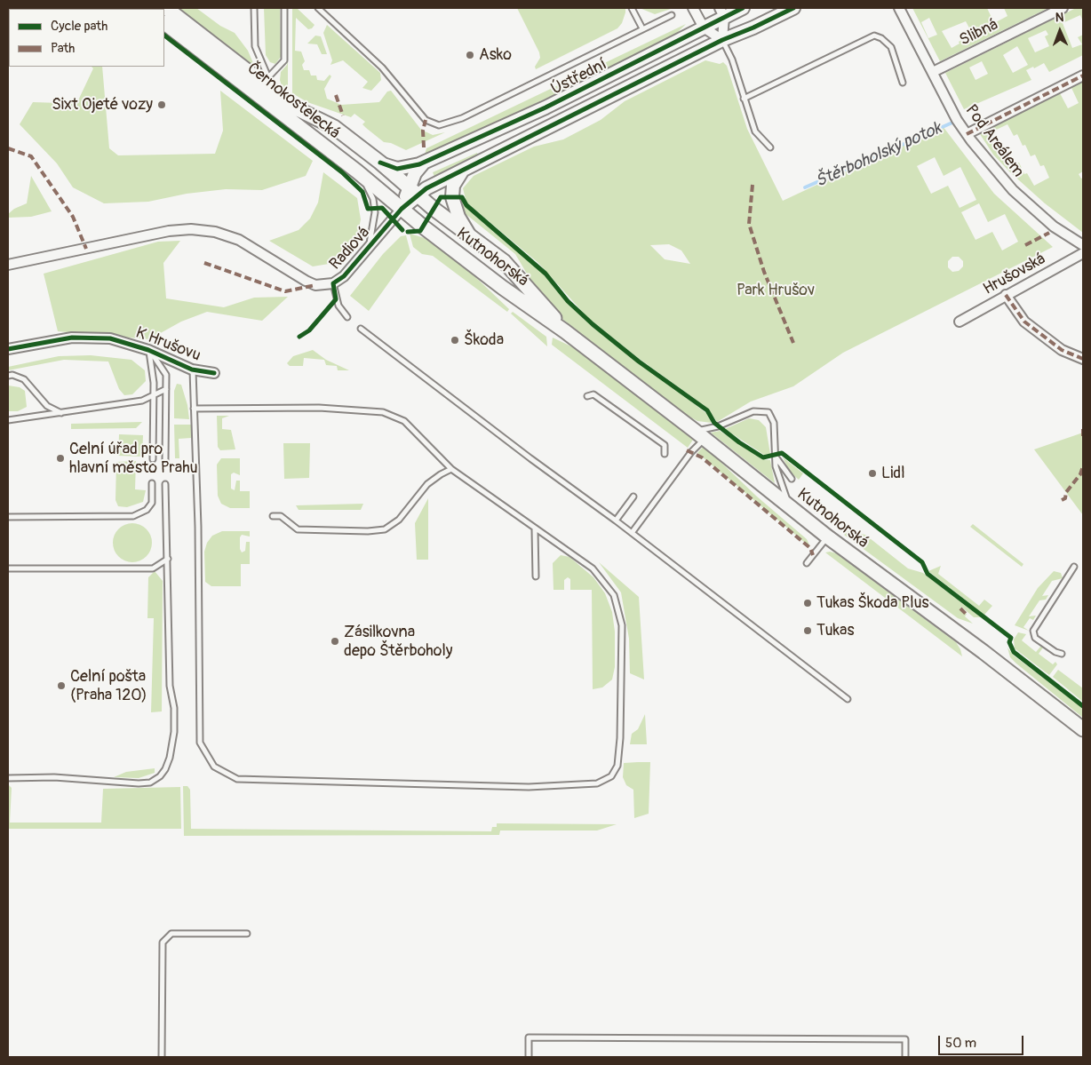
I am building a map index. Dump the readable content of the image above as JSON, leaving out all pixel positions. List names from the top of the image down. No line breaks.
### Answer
{"streets":{"main road":["Černokostelecká","Kutnohorská"],"street":["Slibná","Ústřední","Pod Areálem","Radiová","Hrušovská","K Hrušovu"]},"crossings":[["Slibná","Pod Areálem"],["Ústřední","Černokostelecká"],["Ústřední","Kutnohorská"],["Černokostelecká","Radiová"],["Černokostelecká","Kutnohorská"],["Radiová","Kutnohorská"]],"water":["Štěrboholský potok"],"parks":["Park Hrušov"],"places":["Asko","Sixt Ojeté vozy","Škoda","Celní úřad pro hlavní město Prahu","Lidl","Tukas Škoda Plus","Tukas","Zásilkovna depo Štěrboholy","Celní pošta (Praha 120)"],"legend":["Cycle path","Path"],"scale_bar":"50 m","north":"top"}
